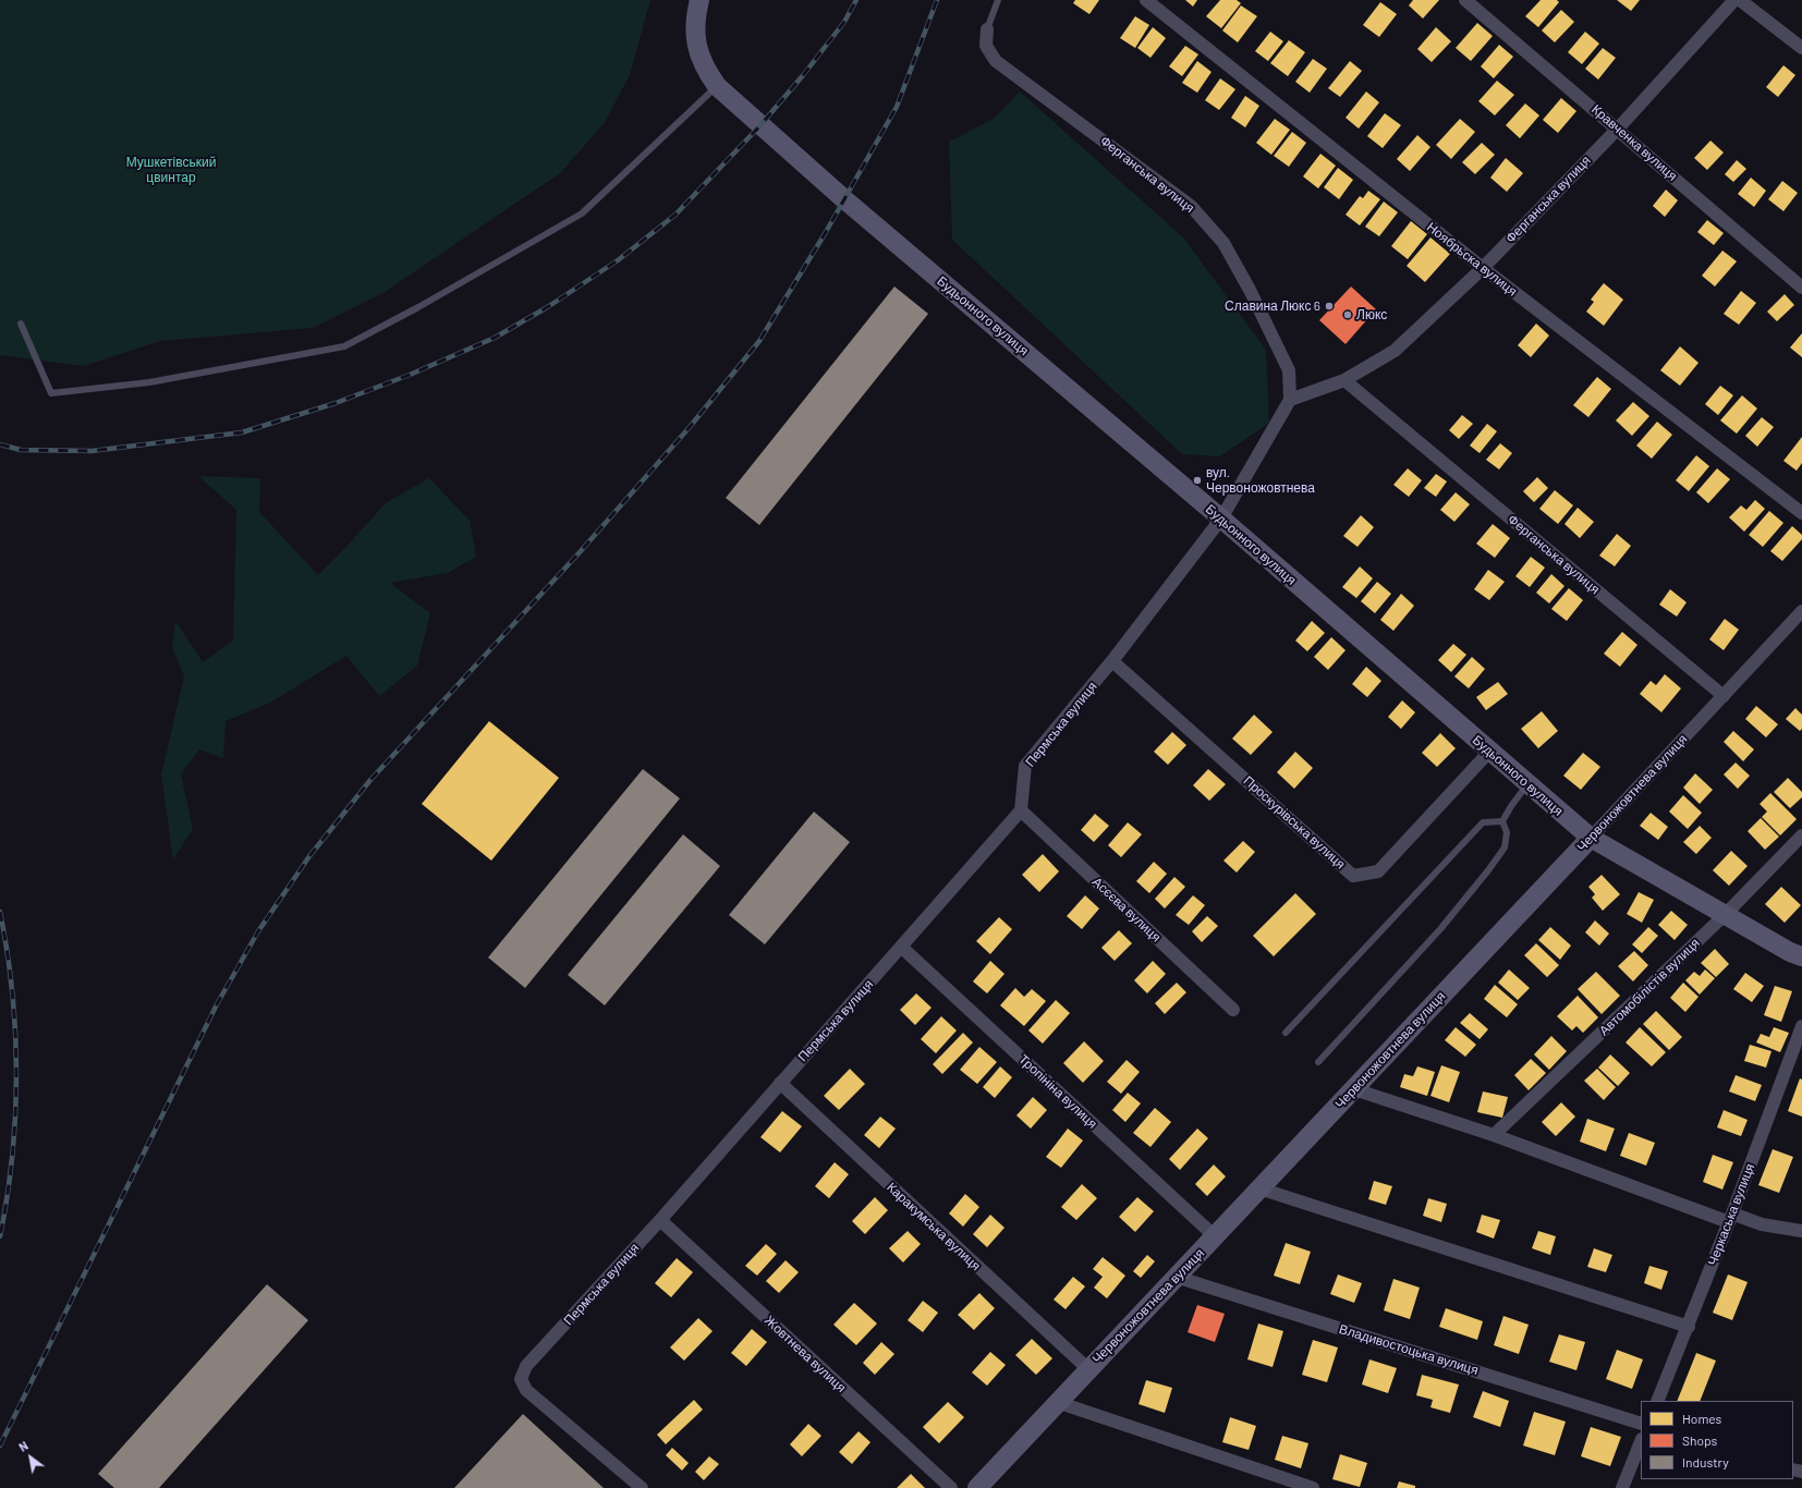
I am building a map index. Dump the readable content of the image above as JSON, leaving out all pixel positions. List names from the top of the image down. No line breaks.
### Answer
{"streets":{"main road":["Будьонного вулиця","Червоножовтнева вулиця"],"street":["Кравченка вулиця","Ферганська вулиця","Ноябрьска вулиця","Пермська вулиця","Проскурівська вулиця","Асєєва вулиця","Автомобілістів вулиця","Тропініна вулиця","Черкаська вулиця","Каракумська вулиця","Владивостоцька вулиця","Жовтнева вулиця"]},"crossings":[["Кравченка вулиця","Ферганська вулиця"],["Ферганська вулиця","Ноябрьска вулиця"],["Ферганська вулиця","Червоножовтнева вулиця"],["Будьонного вулиця","Пермська вулиця"],["Будьонного вулиця","Червоножовтнева вулиця"],["Будьонного вулиця","Проскурівська вулиця"],["Будьонного вулиця","Автомобілістів вулиця"],["Пермська вулиця","Проскурівська вулиця"],["Пермська вулиця","Асєєва вулиця"],["Пермська вулиця","Тропініна вулиця"],["Пермська вулиця","Каракумська вулиця"],["Пермська вулиця","Жовтнева вулиця"],["Червоножовтнева вулиця","Тропініна вулиця"],["Червоножовтнева вулиця","Каракумська вулиця"],["Червоножовтнева вулиця","Владивостоцька вулиця"]],"parks":["Мушкетівський цвинтар"],"places":["Славина Люкс 6","Люкс","вул. Червоножовтнева"],"legend":["Homes","Shops","Industry"],"north":"top left"}
